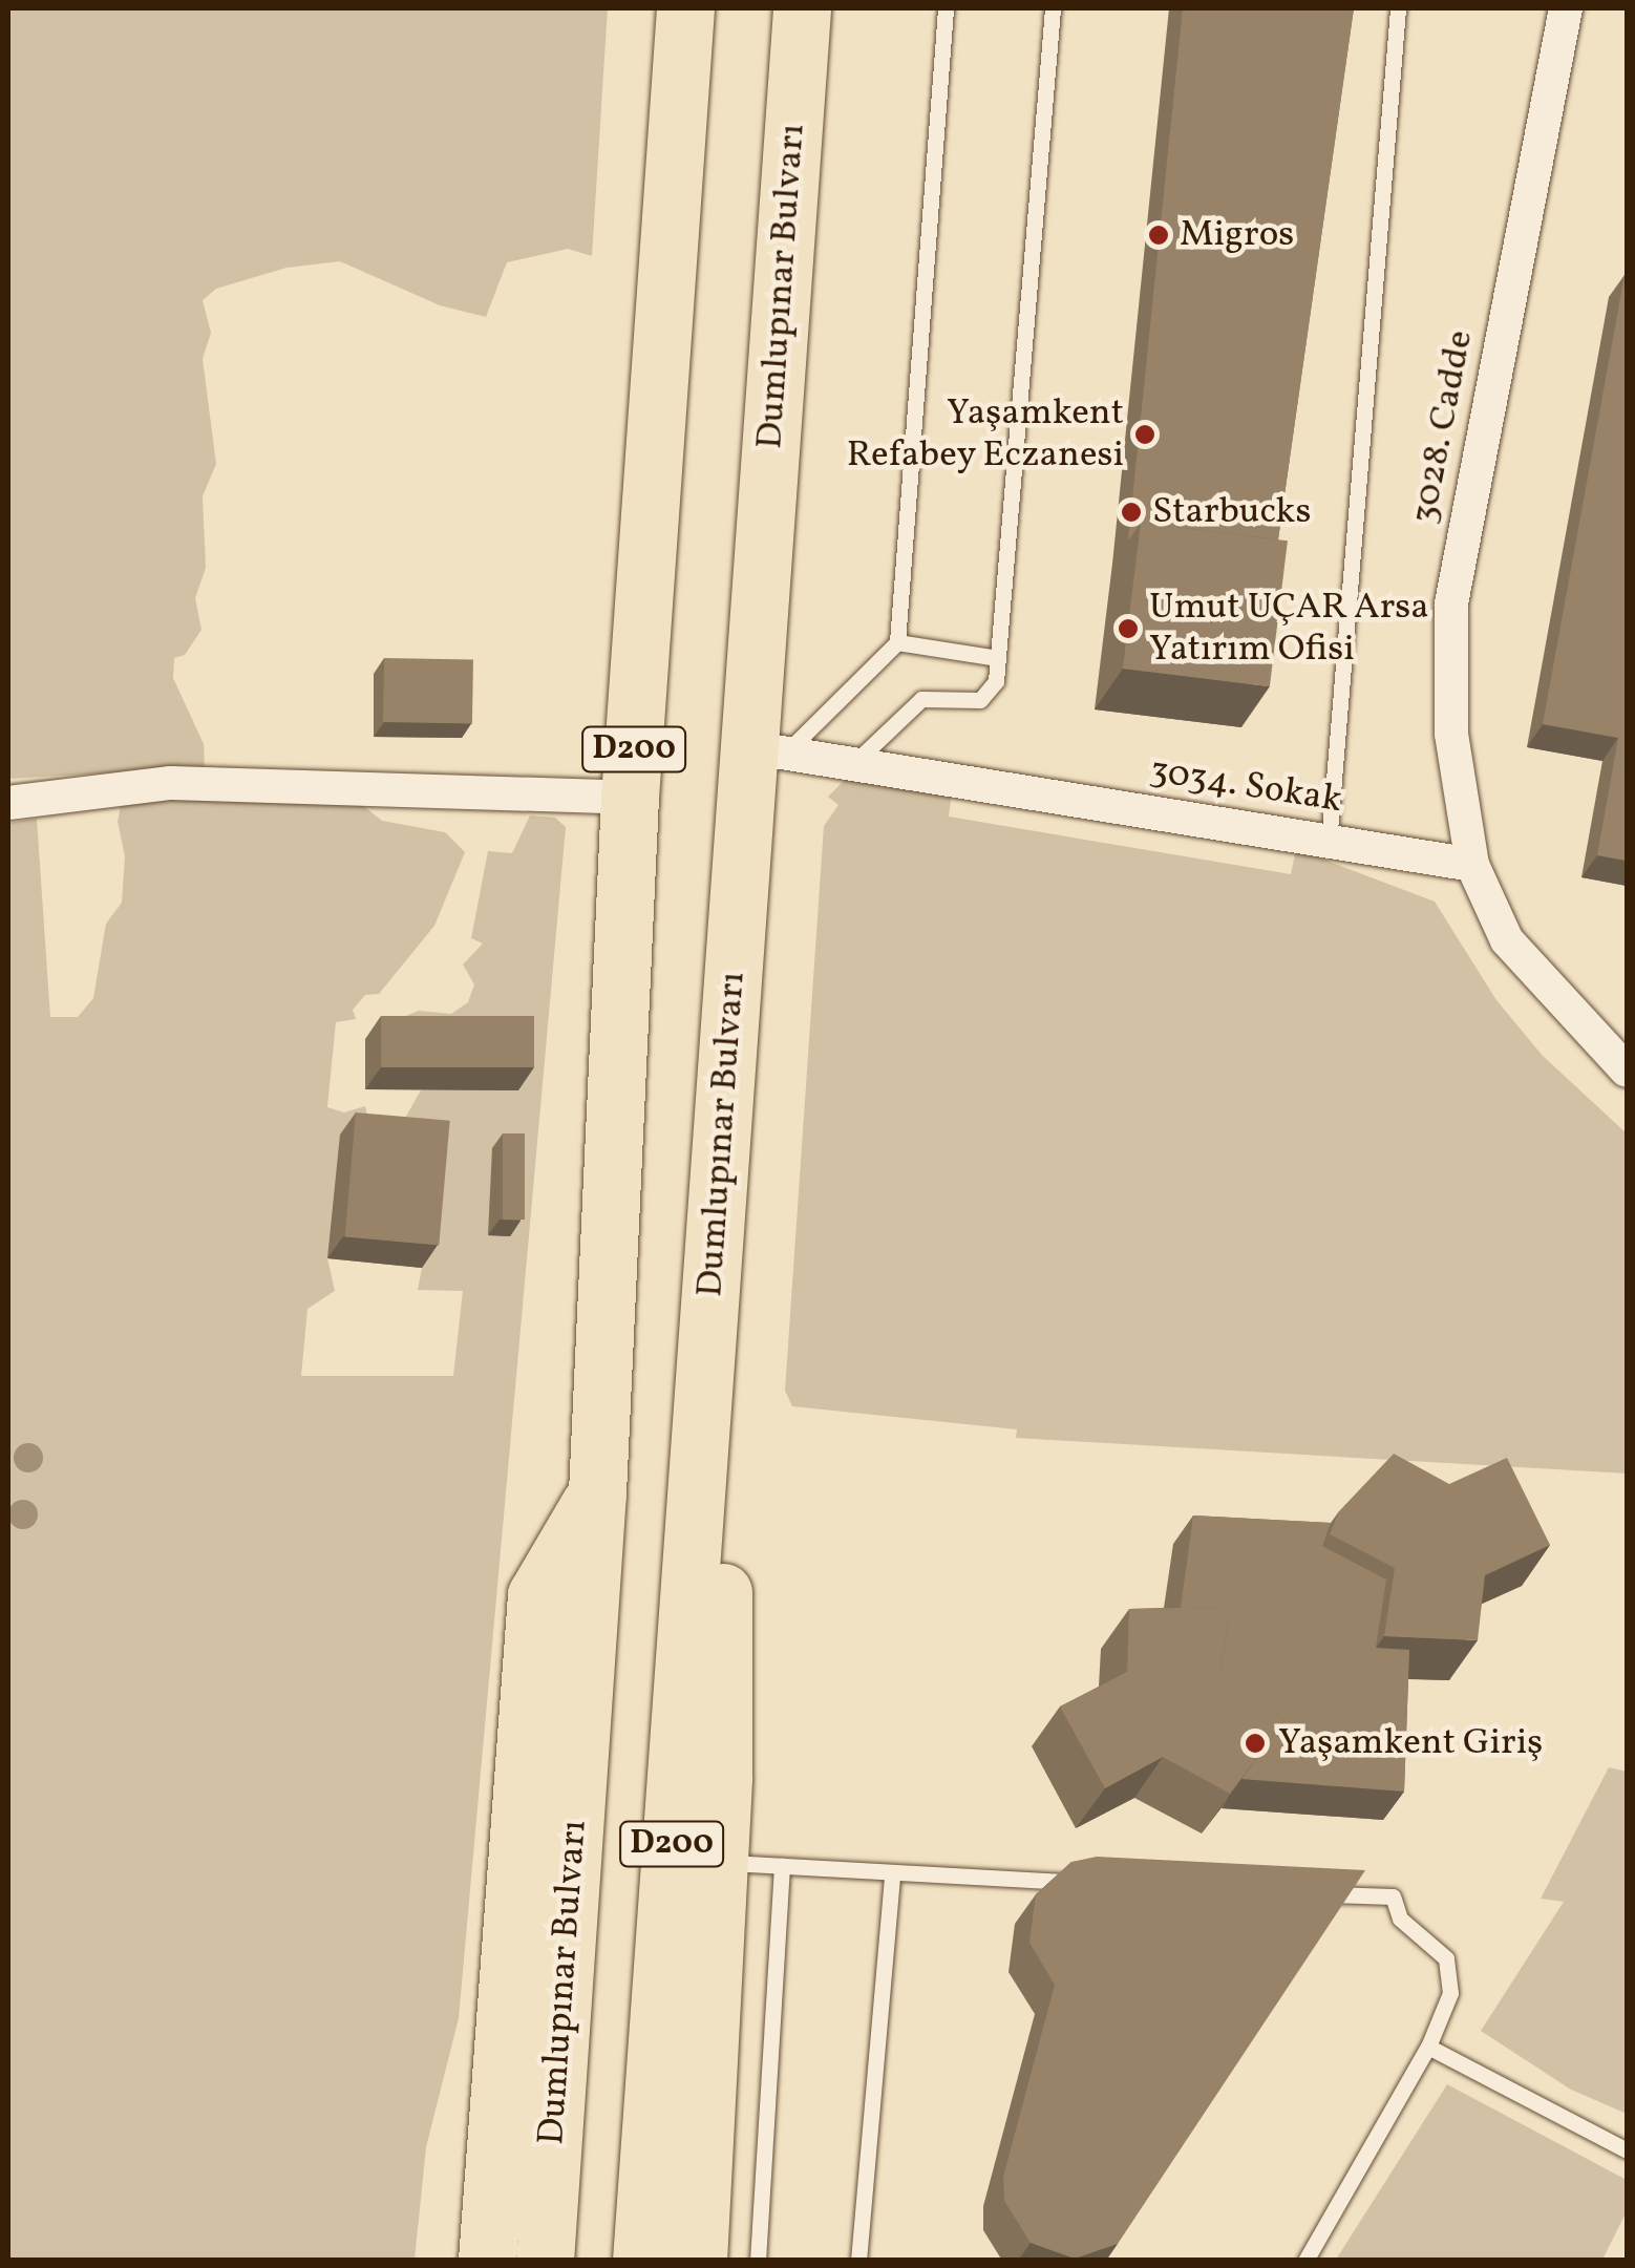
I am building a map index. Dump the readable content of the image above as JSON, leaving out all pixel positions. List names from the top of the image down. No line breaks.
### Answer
{"streets":{"highway":["Dumlupınar Bulvarı","D200"],"street":["3028. Cadde","3034. Sokak"]},"crossings":[["Dumlupınar Bulvarı","3034. Sokak"],["3028. Cadde","3034. Sokak"]],"places":["Migros","Yaşamkent Refabey Eczanesi","Starbucks","Umut UÇAR Arsa Yatırım Ofisi","Yaşamkent Giriş"]}
